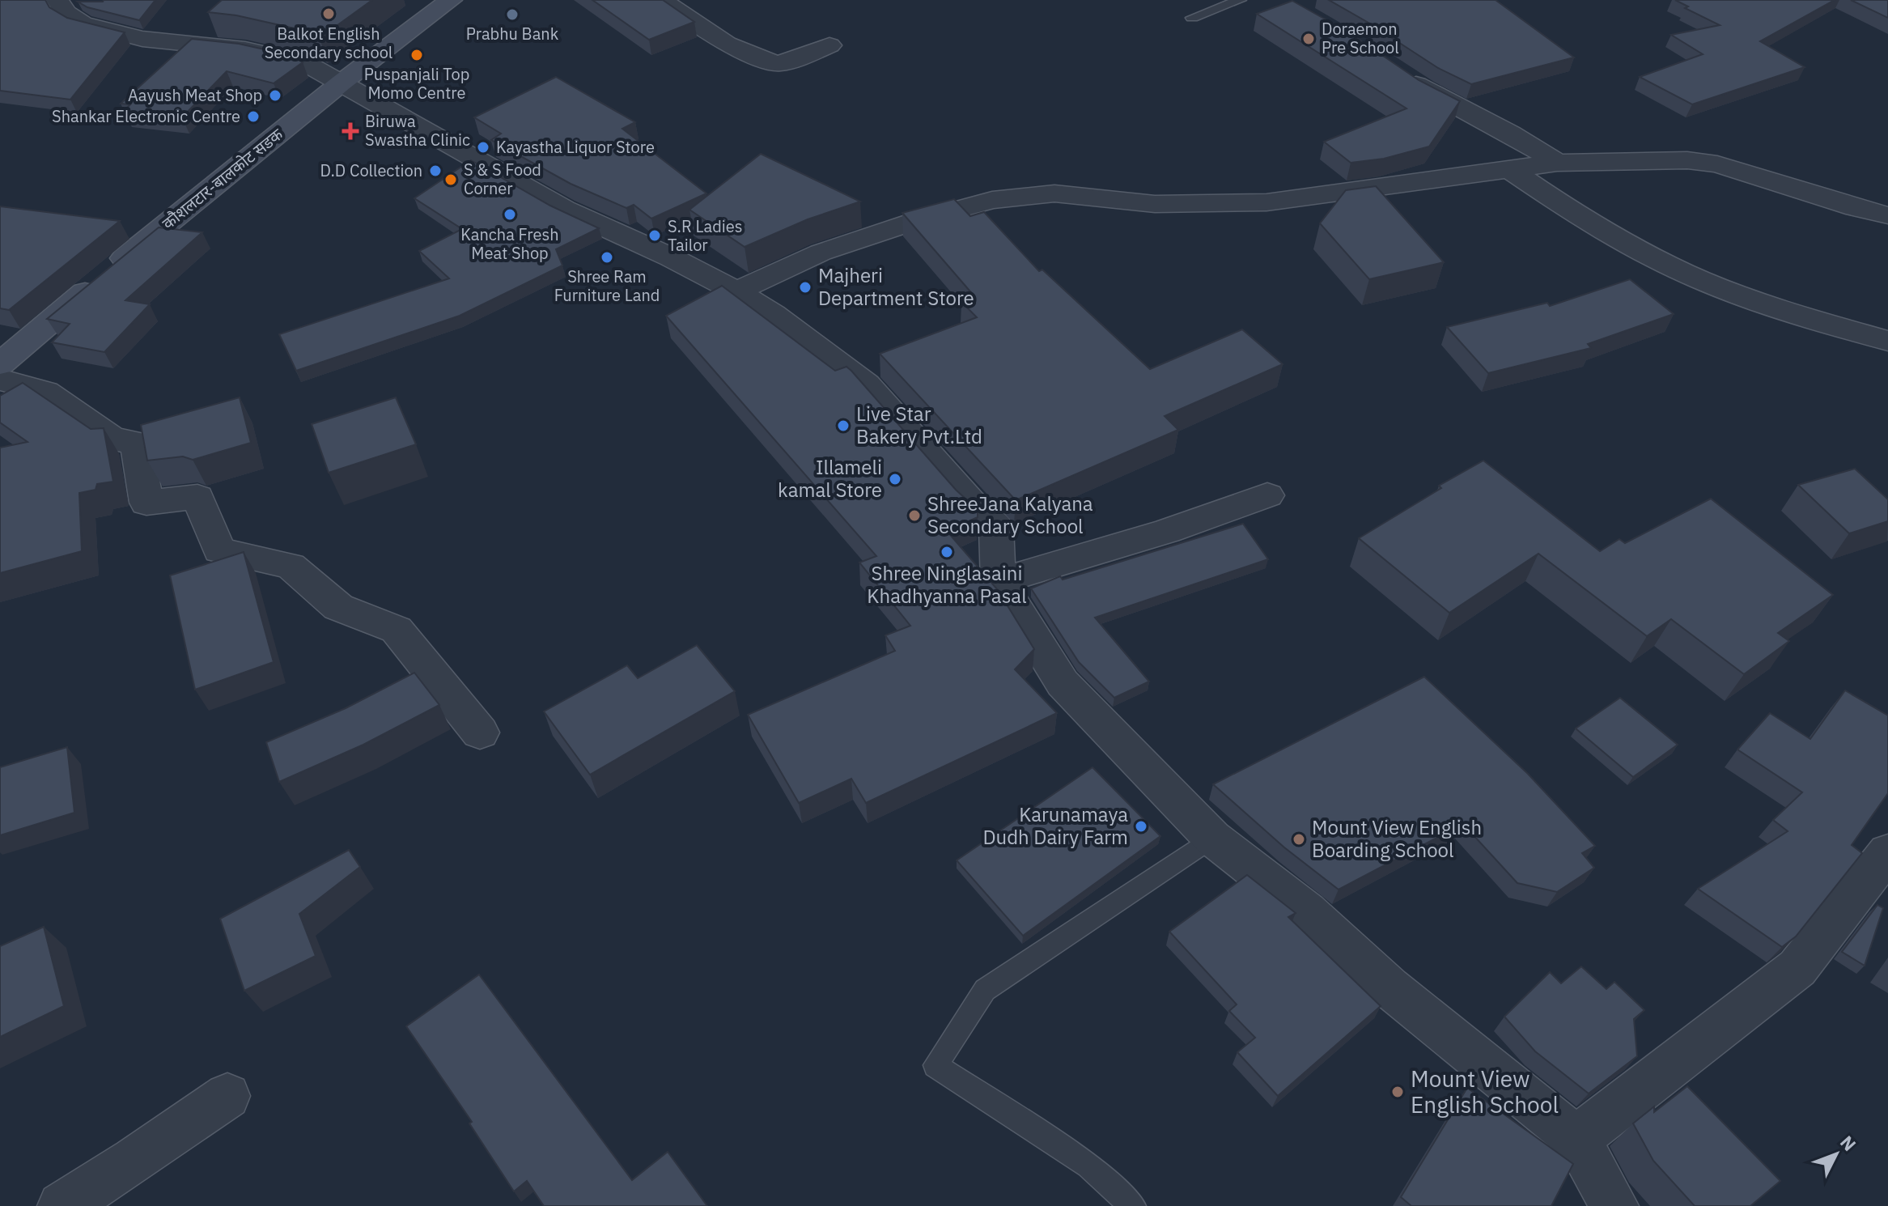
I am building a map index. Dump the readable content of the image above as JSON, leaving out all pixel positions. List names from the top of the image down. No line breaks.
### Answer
{"streets":{"main road":["कौशलटार-बालकोट सडक"]},"places":{"other":["Balkot English Secondary school","Prabhu Bank","Doraemon Pre School","Puspanjali Top Momo Centre","Aayush Meat Shop","Shankar Electronic Centre","Kayastha Liquor Store","D.D Collection","S & S Food Corner","Kancha Fresh Meat Shop","S.R Ladies Tailor","Shree Ram Furniture Land","Majheri Department Store","Live Star Bakery Pvt.Ltd","Illameli kamal Store","ShreeJana Kalyana Secondary School","Shree Ninglasaini Khadhyanna Pasal","Karunamaya Dudh Dairy Farm","Mount View English Boarding School","Mount View English School"],"health":["Biruwa Swastha Clinic"]},"north":"top right"}
